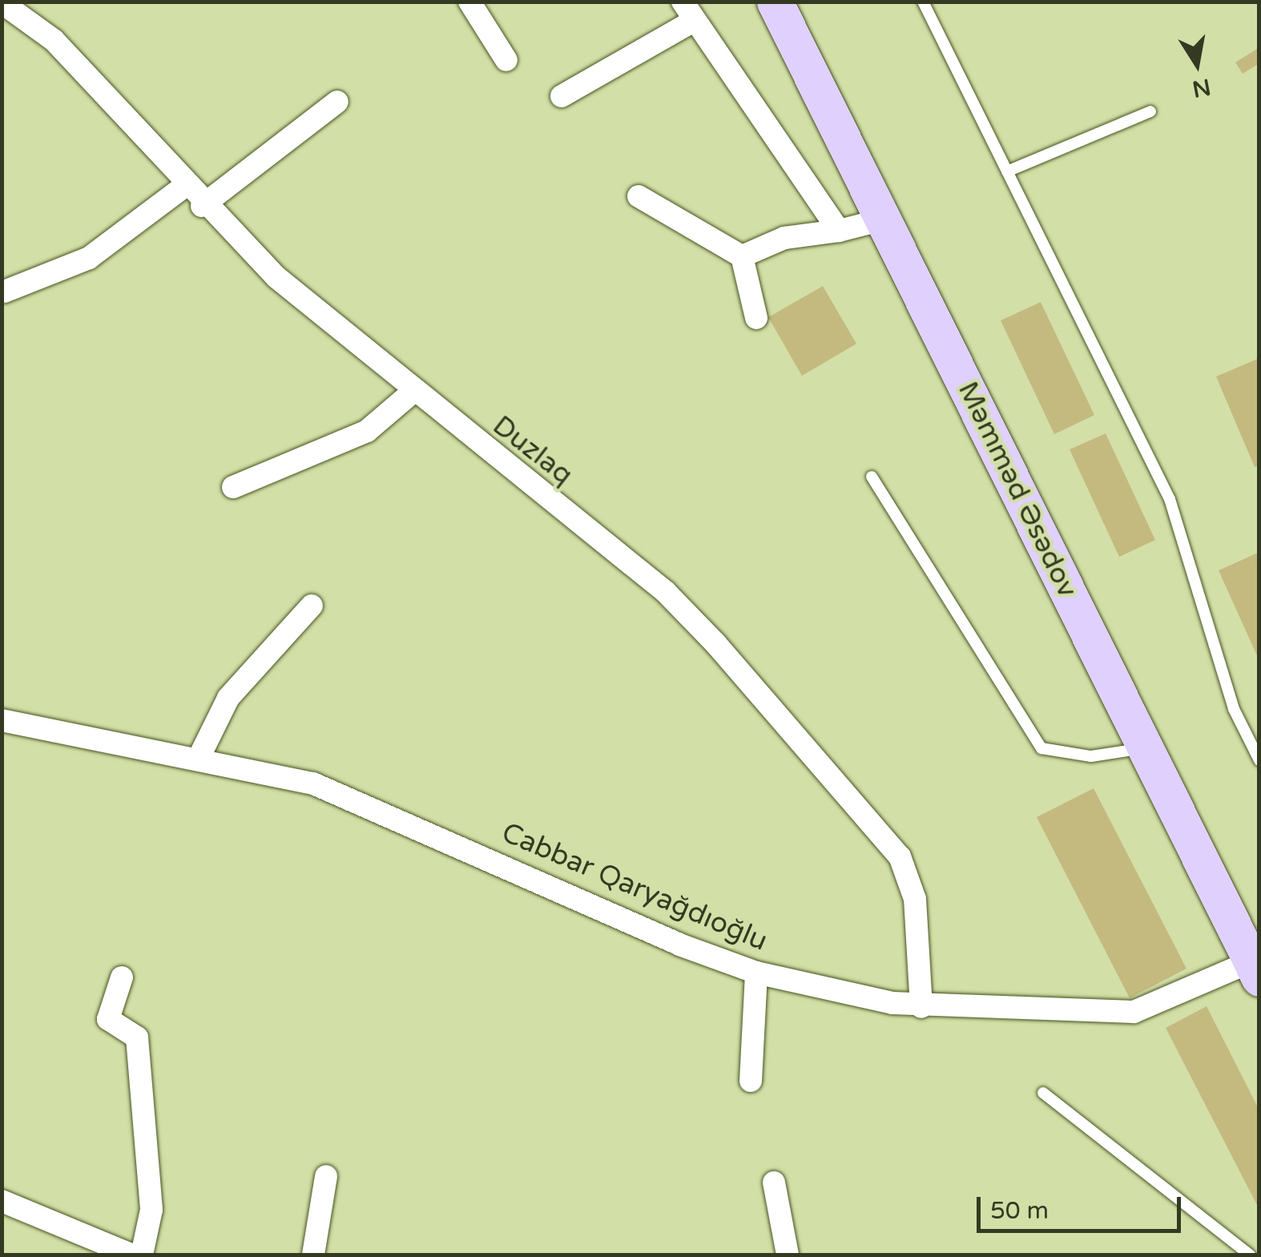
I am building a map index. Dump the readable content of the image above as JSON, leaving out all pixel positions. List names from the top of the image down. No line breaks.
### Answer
{"streets":{"main road":["Məmməd Əsədov"],"street":["Duzlaq","Cabbar Qaryağdıoğlu"]},"crossings":[["Duzlaq","Cabbar Qaryağdıoğlu"],["Məmməd Əsədov","Cabbar Qaryağdıoğlu"]],"scale_bar":"50 m","north":"bottom"}
